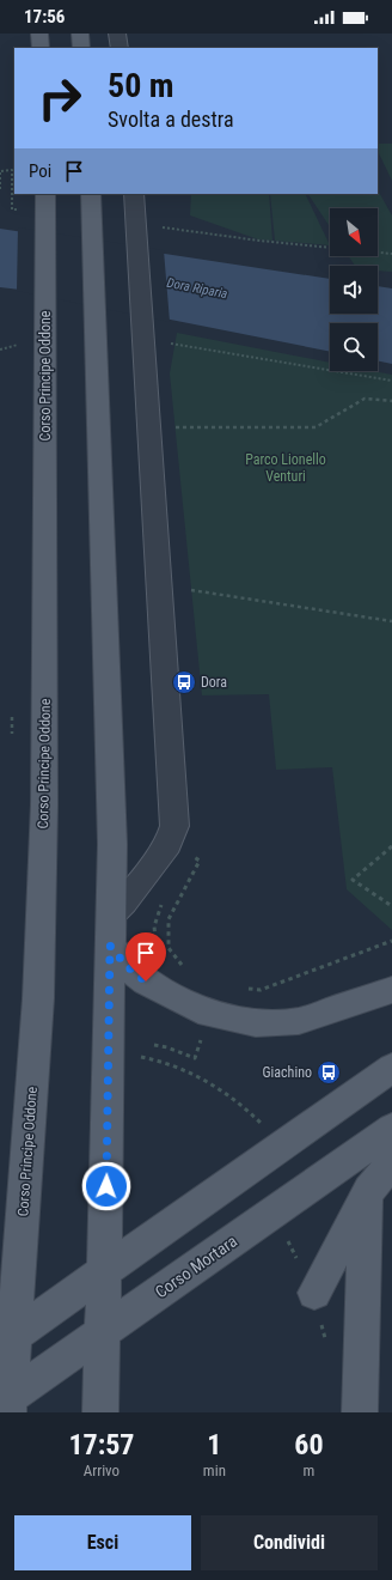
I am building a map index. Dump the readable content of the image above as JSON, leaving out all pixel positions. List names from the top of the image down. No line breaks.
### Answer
{"streets":{"main road":["Corso Principe Oddone","Corso Mortara"]},"crossings":[["Corso Principe Oddone","Corso Mortara"]],"water":["Dora Riparia"],"parks":["Parco Lionello Venturi"],"places":{"bus stop":["Dora","Giachino"]},"north":"bottom right","page":{"status":"17:56","turn":["50 m","Svolta a destra"],"then":"Poi","eta":["17:57","Arrivo","1","min","60","m"],"buttons":["Esci","Condividi"]}}
